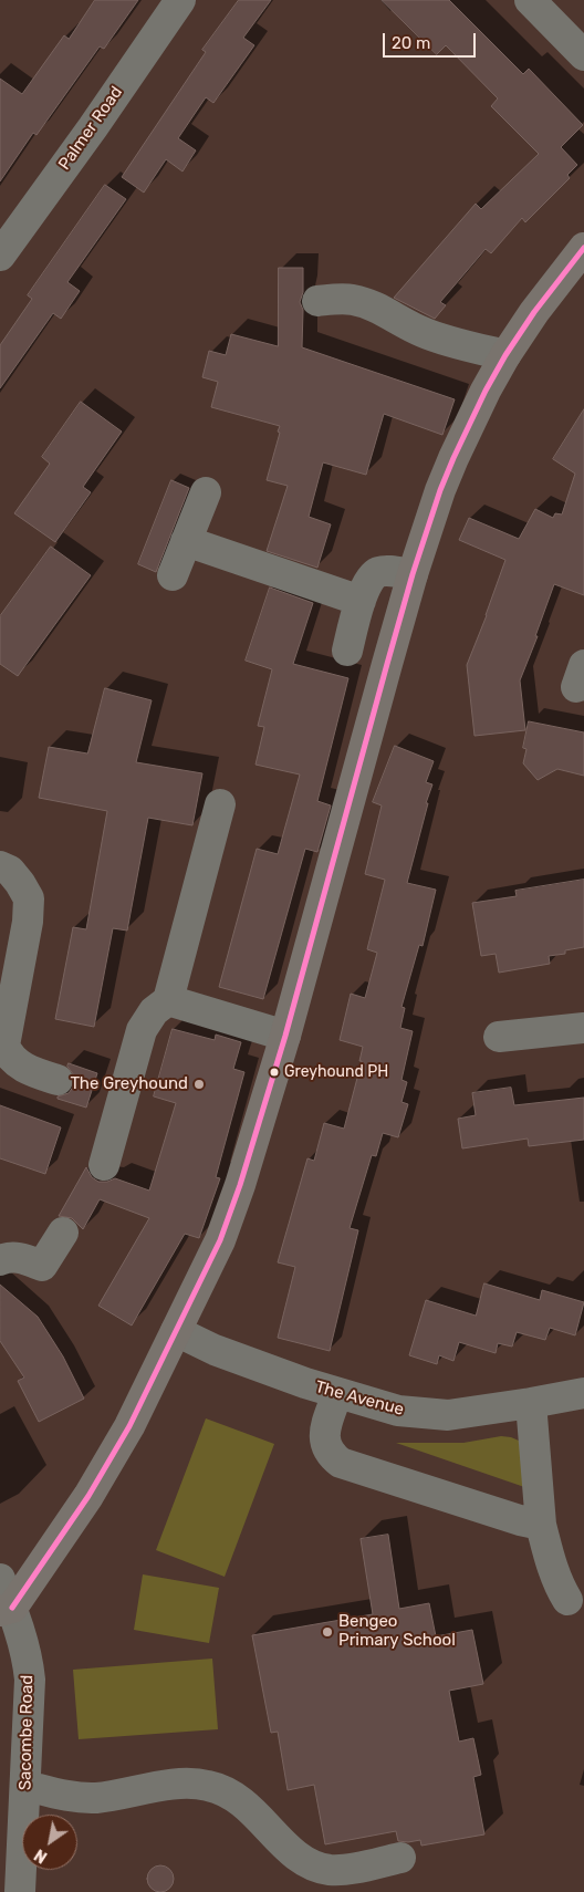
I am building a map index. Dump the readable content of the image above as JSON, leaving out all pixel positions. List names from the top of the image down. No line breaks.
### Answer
{"streets":{"street":["Palmer Road","The Avenue","Sacombe Road"]},"places":["Greyhound PH","The Greyhound","Bengeo Primary School"],"scale_bar":"20 m","north":"bottom left"}
